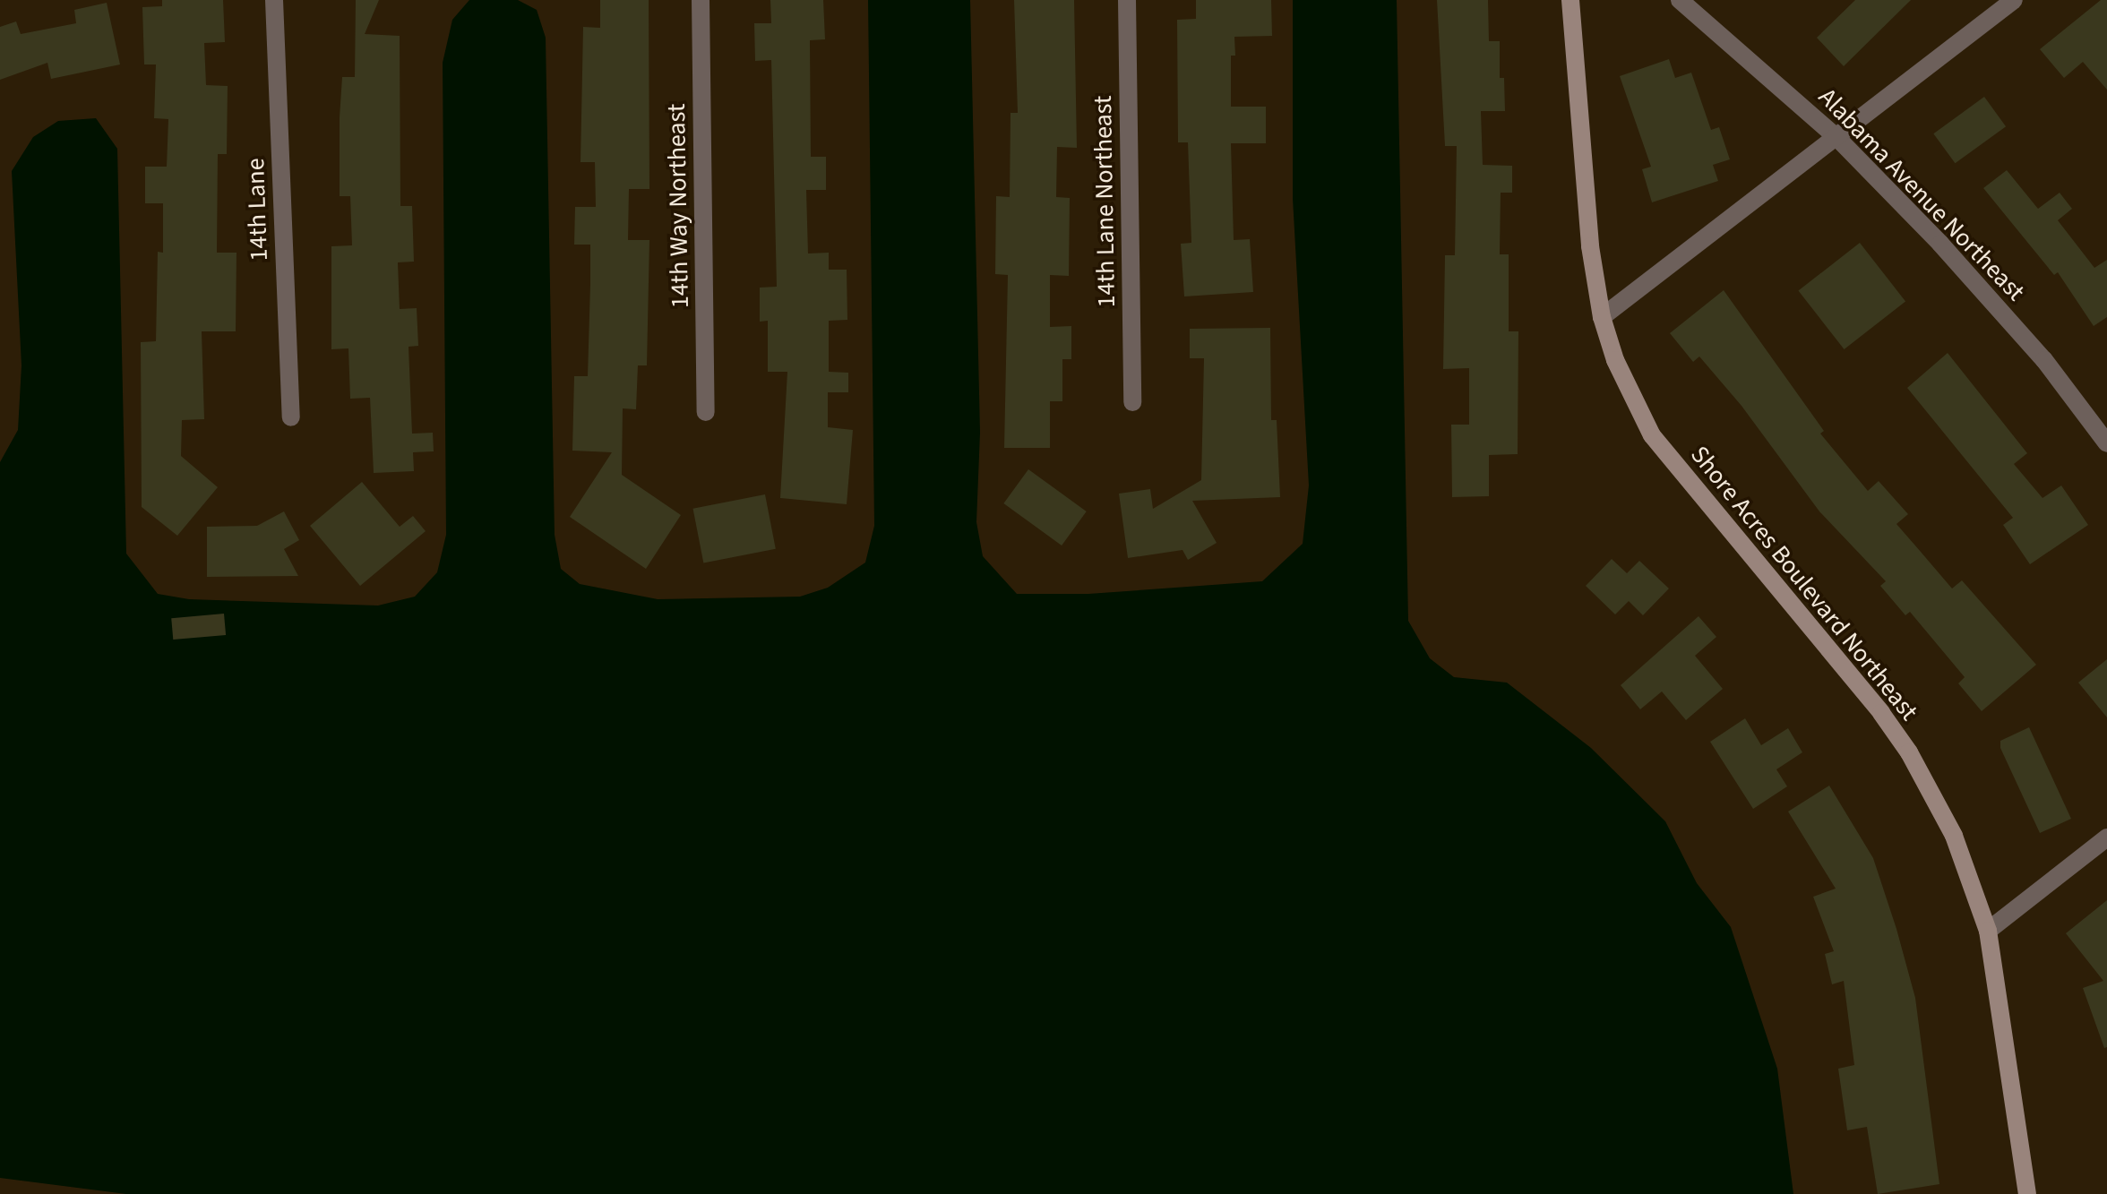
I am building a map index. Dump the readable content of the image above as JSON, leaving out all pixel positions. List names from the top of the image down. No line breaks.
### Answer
{"streets":{"street":["Alabama Avenue Northeast","14th Lane Northeast","14th Way Northeast","14th Lane","Shore Acres Boulevard Northeast"]}}
